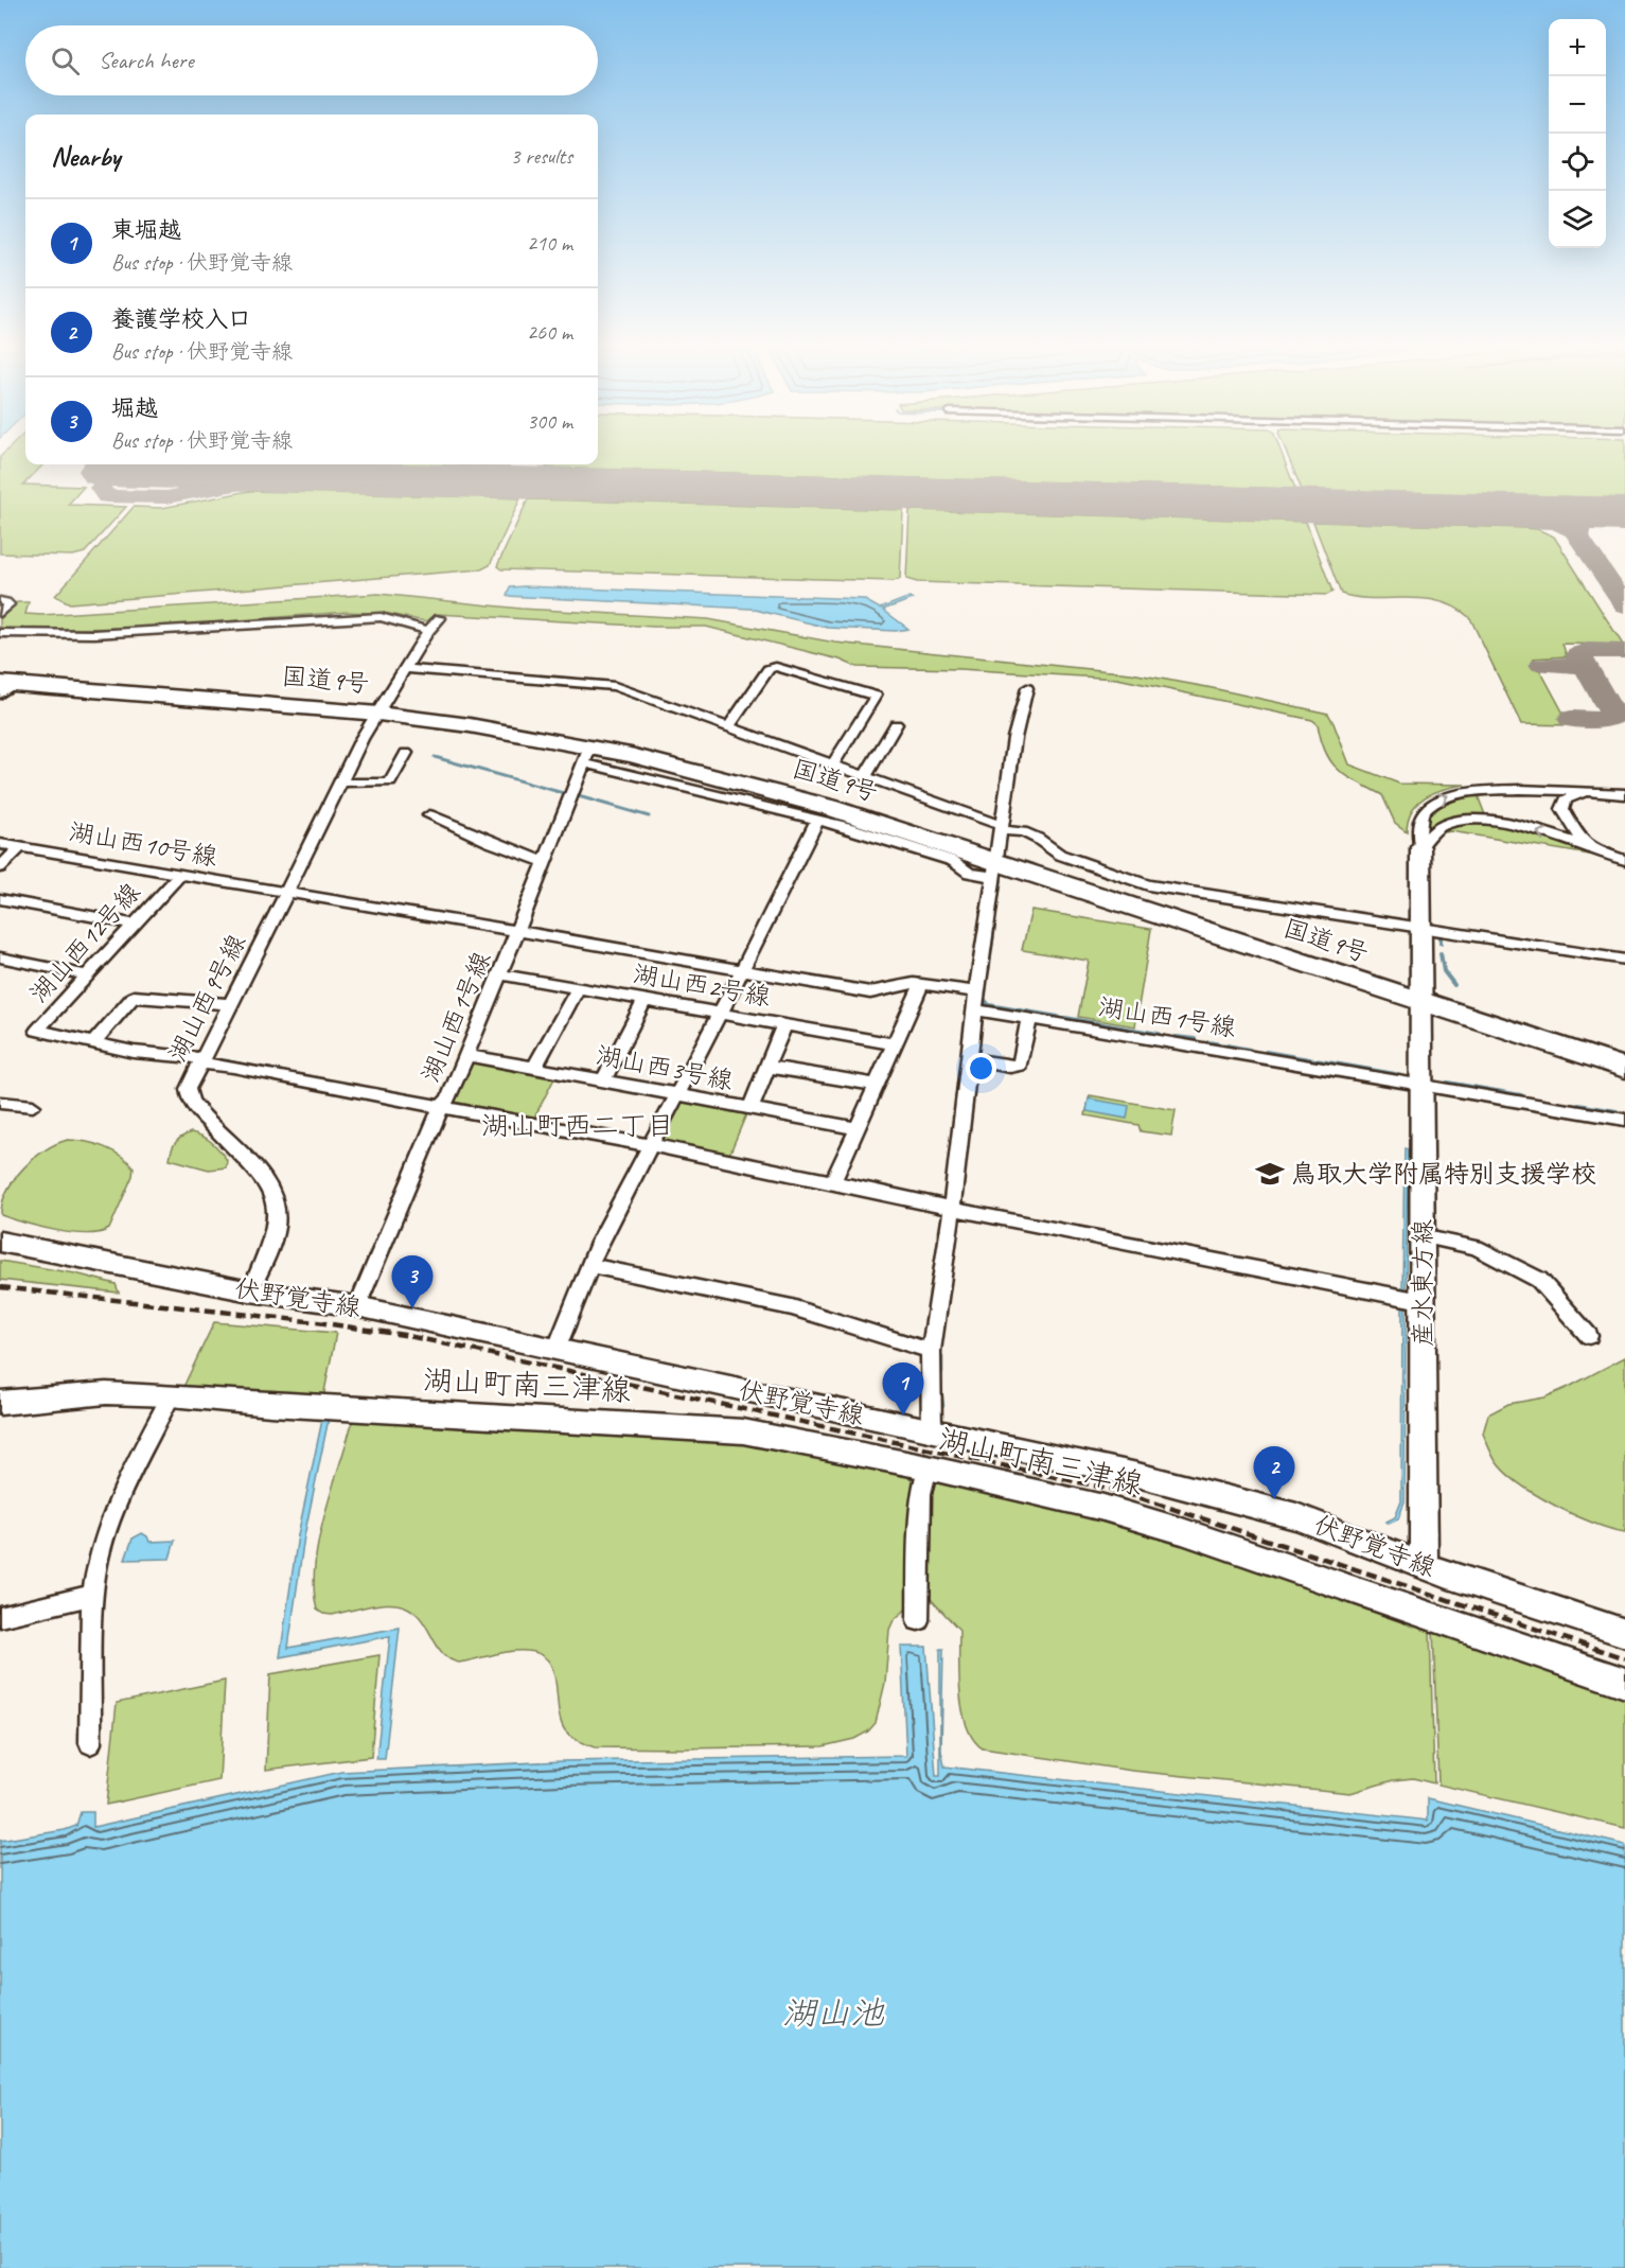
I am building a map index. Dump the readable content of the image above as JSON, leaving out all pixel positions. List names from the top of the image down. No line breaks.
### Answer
{"streets":{"highway":["国道9号"],"street":["湖山西10号線","湖山西12号線","湖山西2号線","湖山西9号線","湖山西1号線","湖山西3号線","産水東方線","伏野覚寺線","湖山町南三津線"]},"crossings":[["国道9号","湖山西9号線"],["国道9号","産水東方線"],["湖山西10号線","湖山西12号線"],["湖山西10号線","湖山西9号線"],["湖山西10号線","湖山西1号線"],["湖山西12号線","湖山西9号線"],["湖山西12号線","湖山西1号線"],["湖山西2号線","湖山西1号線"],["湖山西9号線","伏野覚寺線"],["湖山西1号線","湖山西3号線"],["湖山西1号線","産水東方線"],["産水東方線","伏野覚寺線"]],"districts":["湖山町西二丁目"],"water":["湖山池"],"places":{"school or university":["鳥取大学附属特別支援学校"]},"page":{"map_buttons":["+","−"],"search":"Search here","heading":["Nearby","3 results"],"list":[{"mark":"1","name":"東堀越","note":"Bus stop · 伏野覚寺線","value":"210 m"},{"mark":"2","name":"養護学校入口","note":"Bus stop · 伏野覚寺線","value":"260 m"},{"mark":"3","name":"堀越","note":"Bus stop · 伏野覚寺線","value":"300 m"}],"pins":["3","1","2"]}}
